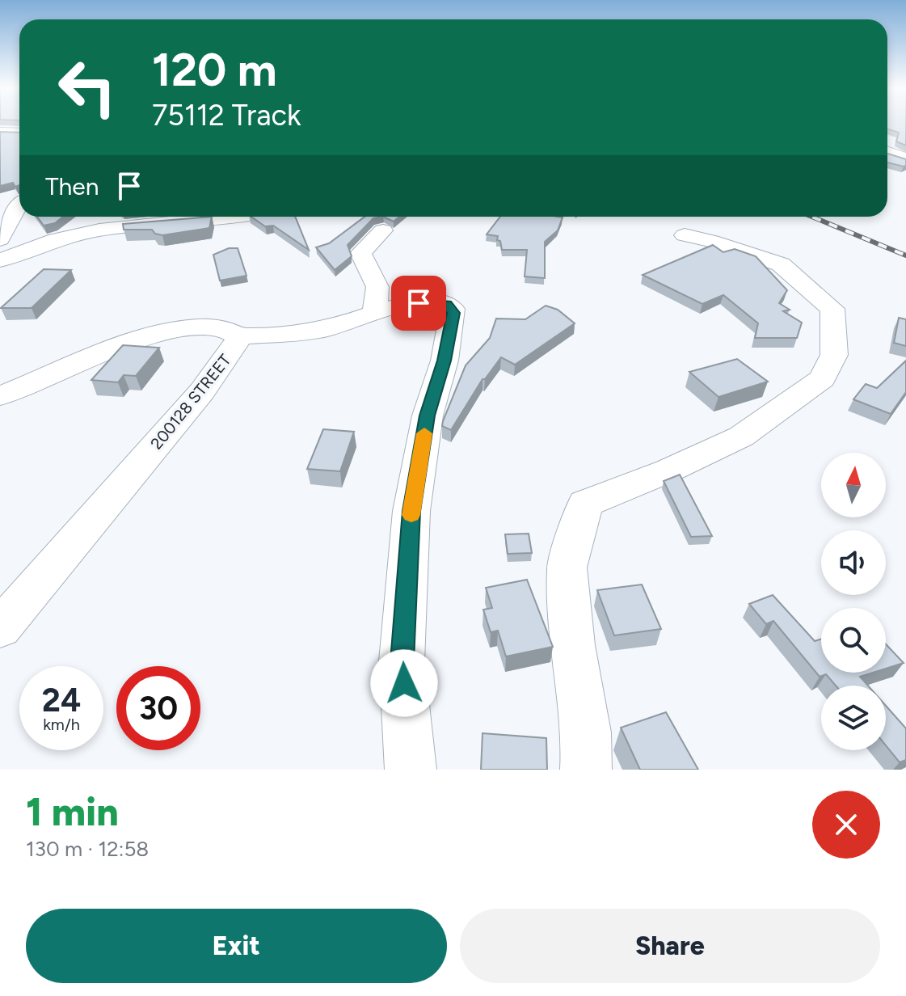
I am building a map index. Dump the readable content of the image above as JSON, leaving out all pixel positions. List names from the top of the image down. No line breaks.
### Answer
{"streets":{"street":["200128 STREET"]},"north":"top","page":{"turn":["120 m","75112 Track"],"then":"Then","speed":"24 km/h","limit":"30","heading":["1 min","130 m · 12:58"],"buttons":["Exit","Share"]}}
